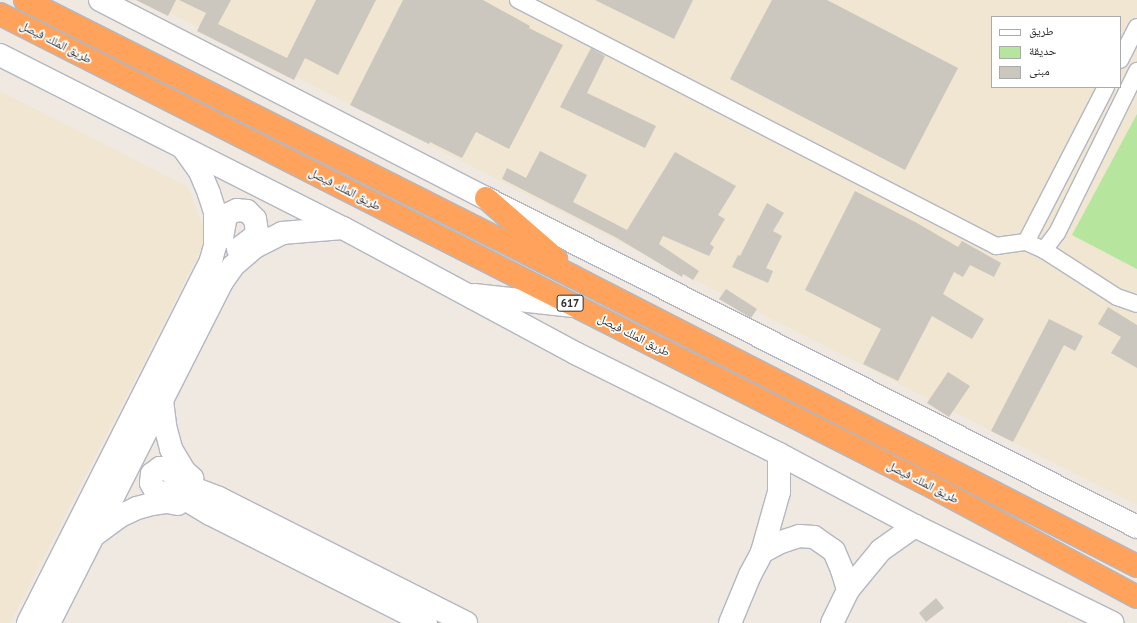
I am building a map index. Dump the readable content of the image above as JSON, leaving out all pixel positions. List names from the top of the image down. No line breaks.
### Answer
{"streets":{"highway":["طريق الملك فيصل","617"]},"legend":["طريق","حديقة","مبنى"]}
